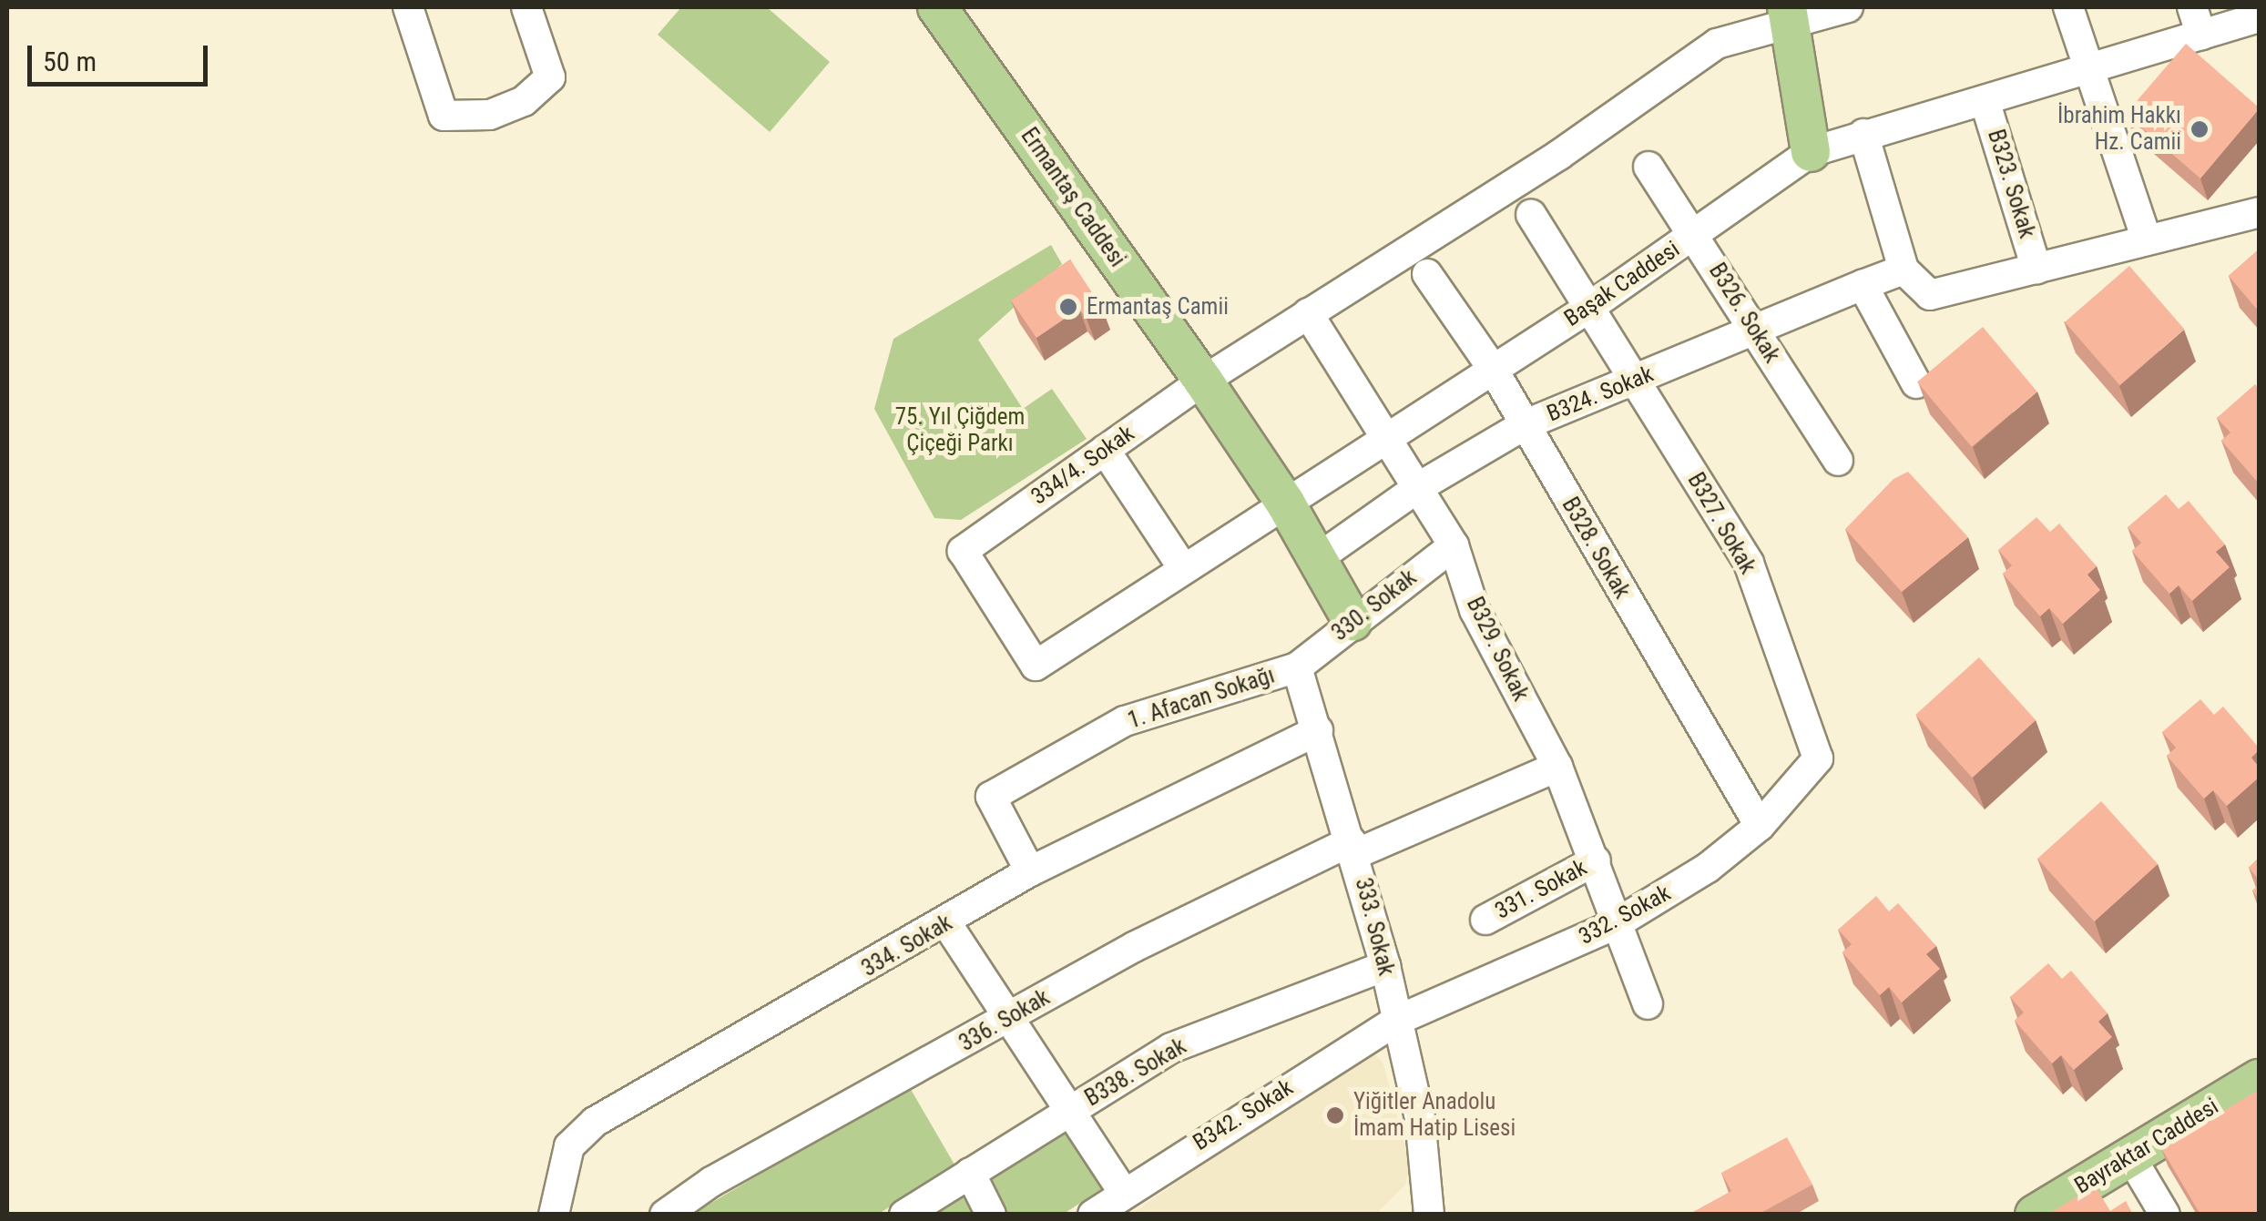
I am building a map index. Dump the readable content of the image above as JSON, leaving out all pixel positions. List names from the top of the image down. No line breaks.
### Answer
{"streets":{"main road":["Ermantaş Caddesi","Bayraktar Caddesi"],"street":["B323. Sokak","Başak Caddesi","B326. Sokak","B324. Sokak","334/4. Sokak","B327. Sokak","B328. Sokak","330. Sokak","B329. Sokak","1. Afacan Sokağı","331. Sokak","332. Sokak","333. Sokak","334. Sokak","336. Sokak","B338. Sokak","B342. Sokak"]},"crossings":[["B323. Sokak","Başak Caddesi"],["Ermantaş Caddesi","Başak Caddesi"],["Ermantaş Caddesi","B324. Sokak"],["Ermantaş Caddesi","334/4. Sokak"],["Ermantaş Caddesi","330. Sokak"],["Başak Caddesi","B326. Sokak"],["Başak Caddesi","334/4. Sokak"],["Başak Caddesi","B327. Sokak"],["Başak Caddesi","B328. Sokak"],["Başak Caddesi","B329. Sokak"],["B326. Sokak","B324. Sokak"],["B324. Sokak","B327. Sokak"],["B324. Sokak","B328. Sokak"],["B324. Sokak","B329. Sokak"],["334/4. Sokak","B329. Sokak"],["B327. Sokak","332. Sokak"],["B328. Sokak","332. Sokak"],["330. Sokak","B329. Sokak"],["330. Sokak","1. Afacan Sokağı"],["330. Sokak","333. Sokak"],["B329. Sokak","331. Sokak"],["B329. Sokak","332. Sokak"],["B329. Sokak","336. Sokak"],["1. Afacan Sokağı","333. Sokak"],["1. Afacan Sokağı","334. Sokak"],["332. Sokak","333. Sokak"],["332. Sokak","B342. Sokak"],["333. Sokak","334. Sokak"],["333. Sokak","336. Sokak"],["333. Sokak","B338. Sokak"],["333. Sokak","B342. Sokak"]],"parks":["75. Yıl Çiğdem Çiçeği Parkı"],"places":["İbrahim Hakkı Hz. Camii","Ermantaş Camii","Yiğitler Anadolu İmam Hatip Lisesi"],"scale_bar":"50 m"}
